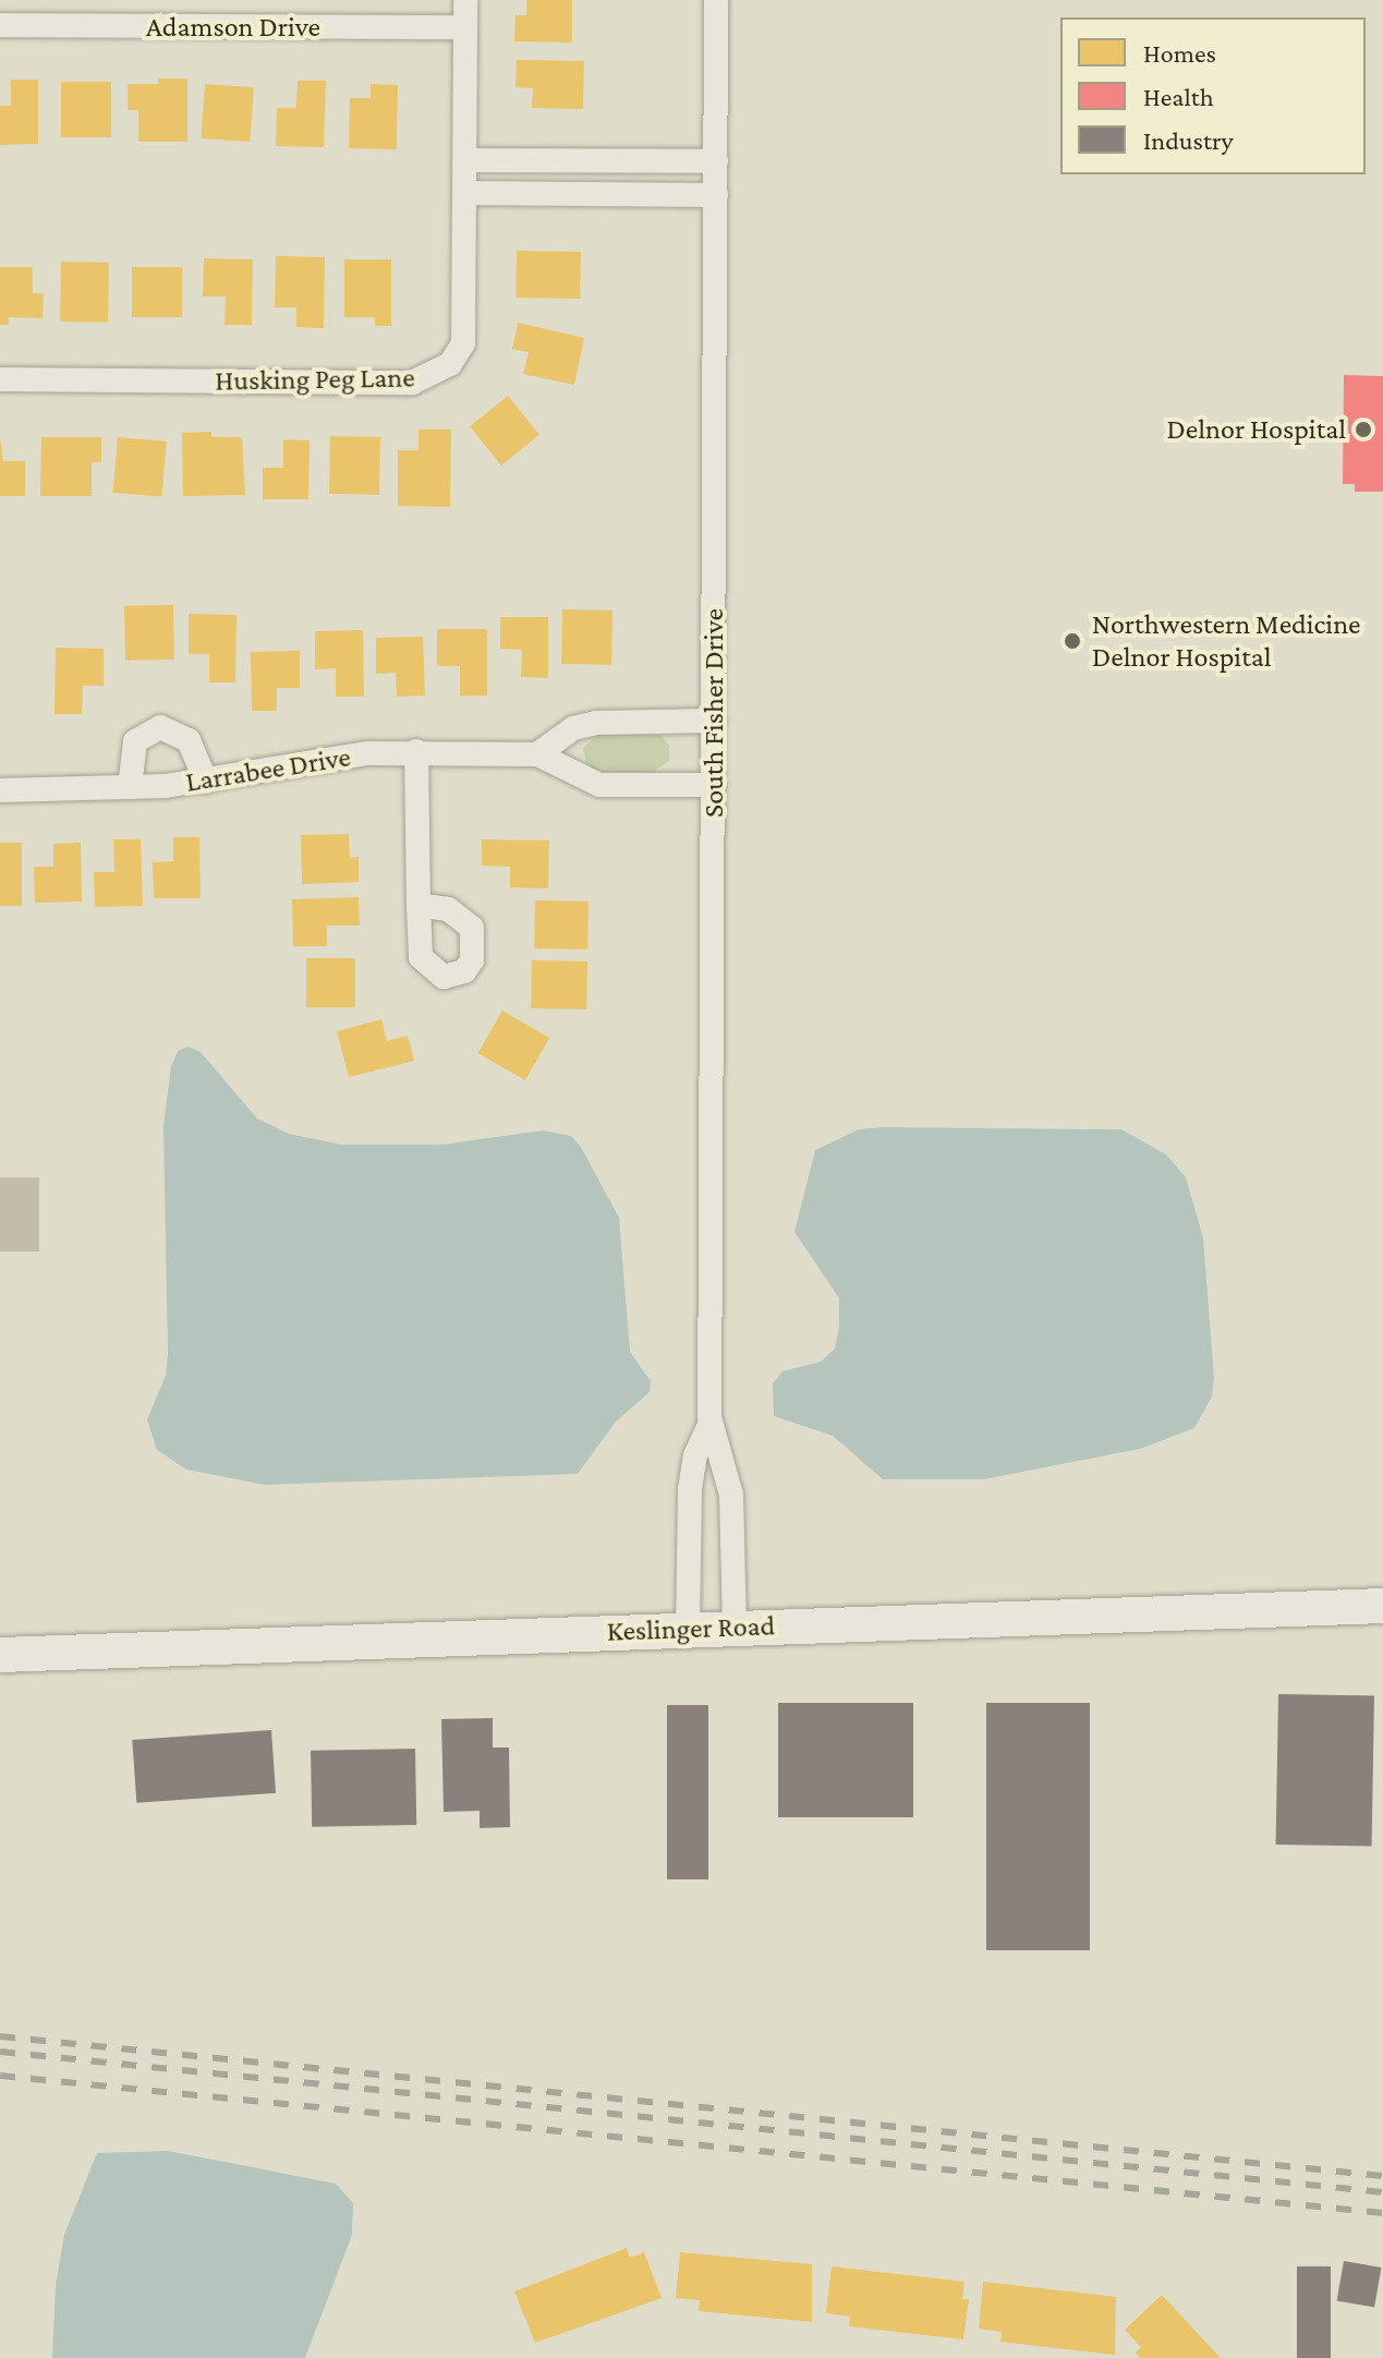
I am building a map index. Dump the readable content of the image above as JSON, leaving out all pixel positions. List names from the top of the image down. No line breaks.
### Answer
{"streets":{"main road":["Keslinger Road"],"street":["Adamson Drive","Husking Peg Lane","South Fisher Drive","Larrabee Drive"]},"crossings":[["Adamson Drive","Husking Peg Lane"],["South Fisher Drive","Larrabee Drive"],["South Fisher Drive","Keslinger Road"]],"places":["Delnor Hospital","Northwestern Medicine Delnor Hospital"],"legend":["Homes","Health","Industry"]}
